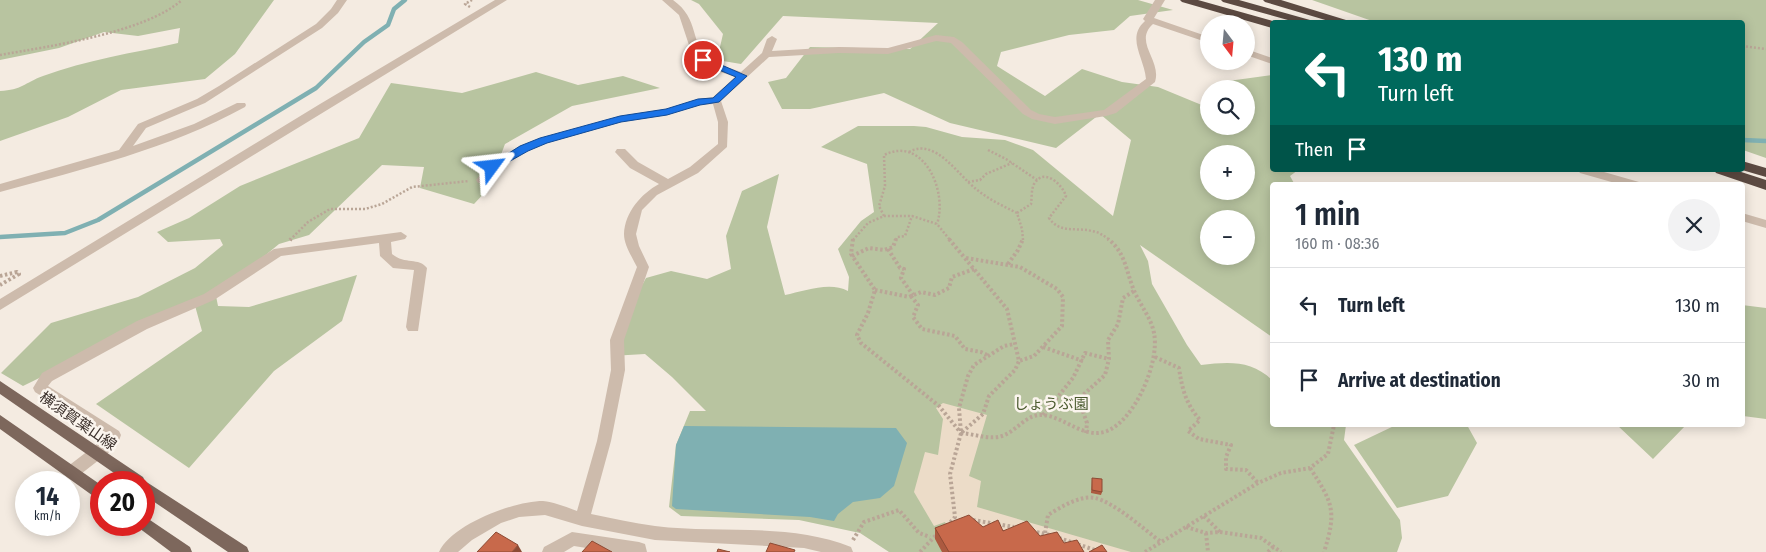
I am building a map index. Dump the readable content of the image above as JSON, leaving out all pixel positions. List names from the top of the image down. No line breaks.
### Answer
{"streets":{"main road":["横須賀葉山線"]},"parks":["しょうぶ園"],"north":"bottom","page":{"map_buttons":["+","−"],"turn":["130 m","Turn left"],"then":"Then","heading":["1 min","160 m · 08:36"],"list":[{"name":"Turn left","value":"130 m"},{"name":"Arrive at destination","value":"30 m"}],"speed":"14 km/h","limit":"20"}}
